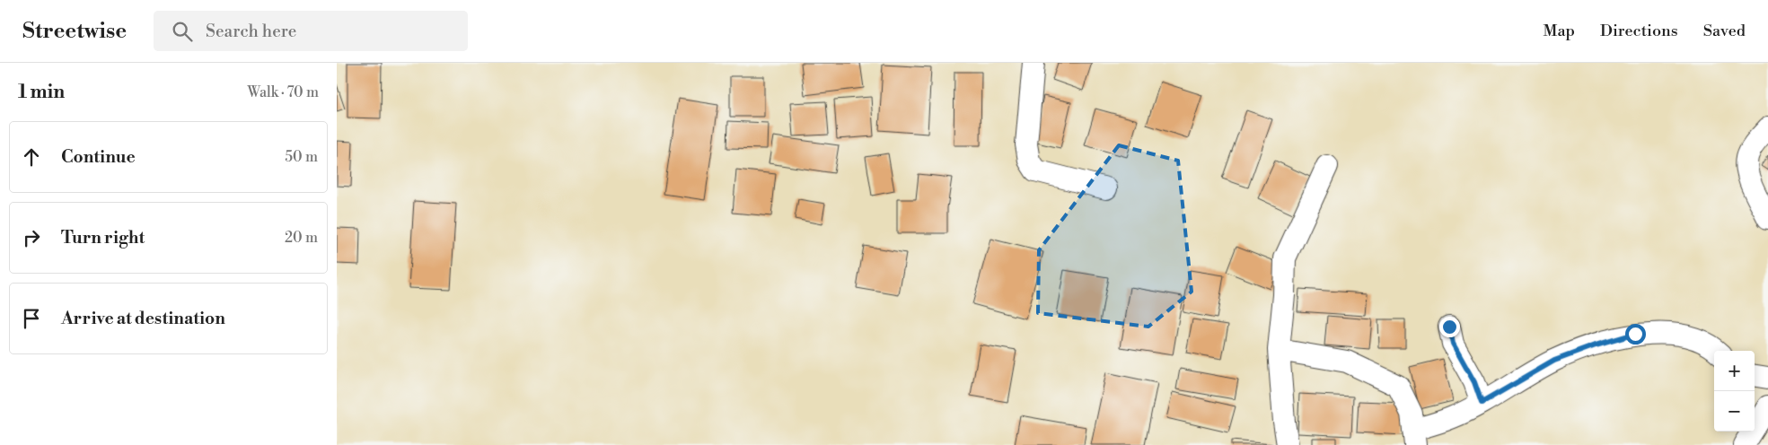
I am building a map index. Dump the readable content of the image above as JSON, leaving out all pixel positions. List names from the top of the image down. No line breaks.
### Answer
{"page":{"header":"Streetwise","search":"Search here","nav":["Map","Directions","Saved"],"heading":["1 min","Walk · 70 m"],"list":[["Continue","50 m"],["Turn right","20 m"],"Arrive at destination"],"map_buttons":["+","−"]}}
